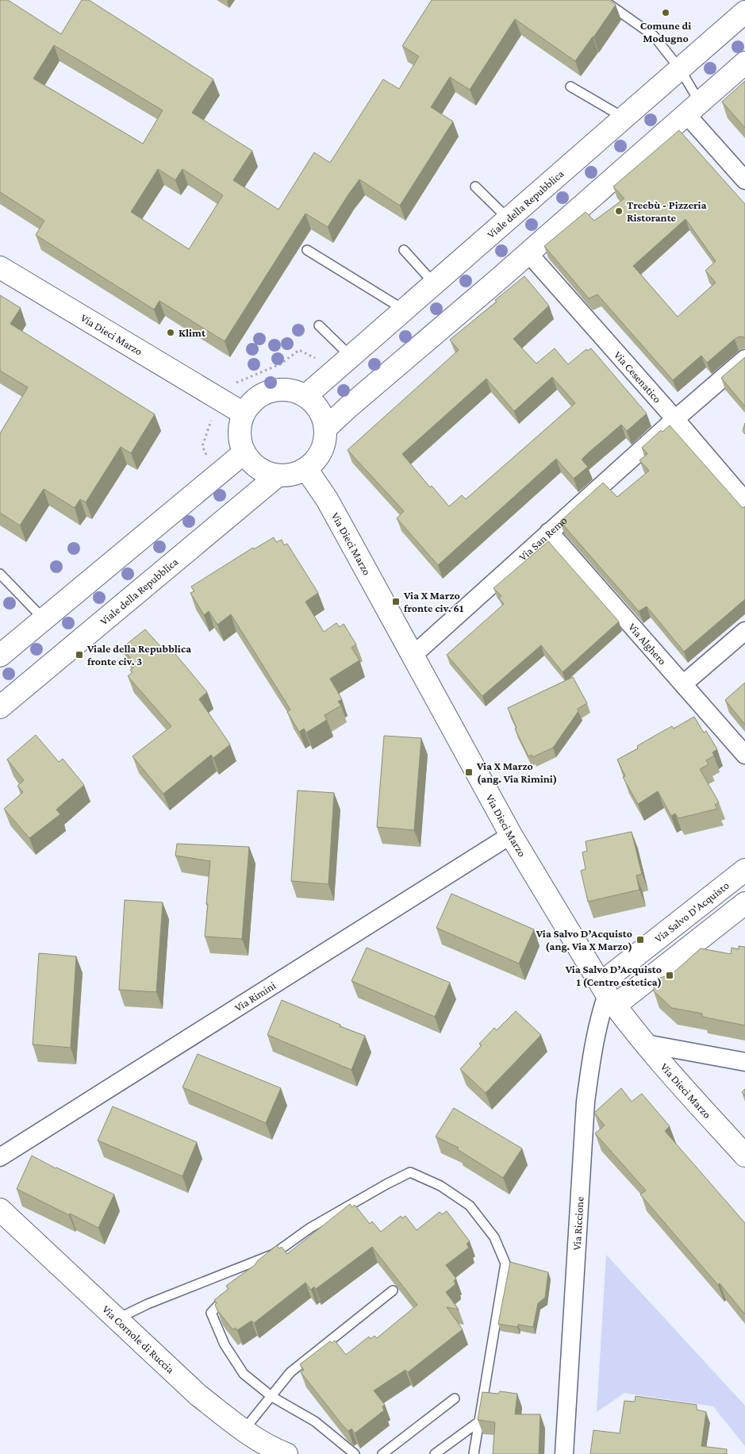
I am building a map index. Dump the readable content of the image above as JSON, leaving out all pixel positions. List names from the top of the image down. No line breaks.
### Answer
{"streets":{"main road":["Viale della Repubblica","Via Dieci Marzo","Via Salvo D'Acquisto","Via Cornole di Ruccia"],"street":["Via Cesenatico","Via San Remo","Via Alghero","Via Rimini","Via Riccione"]},"crossings":[["Viale della Repubblica","Via Dieci Marzo"],["Via Dieci Marzo","Via San Remo"],["Via Dieci Marzo","Via Salvo D'Acquisto"],["Via Dieci Marzo","Via Rimini"],["Via Dieci Marzo","Via Riccione"],["Via Cesenatico","Via San Remo"],["Via San Remo","Via Alghero"],["Via Salvo D'Acquisto","Via Riccione"]],"places":{"other":["Comune di Modugno","Treebù - Pizzeria Ristorante","Klimt"],"transit":["Via X Marzo fronte civ. 61","Viale della Repubblica fronte civ. 3","Via X Marzo (ang. Via Rimini)","Via Salvo D’Acquisto (ang. Via X Marzo)","Via Salvo D’Acquisto 1 (Centro estetica)"]}}
